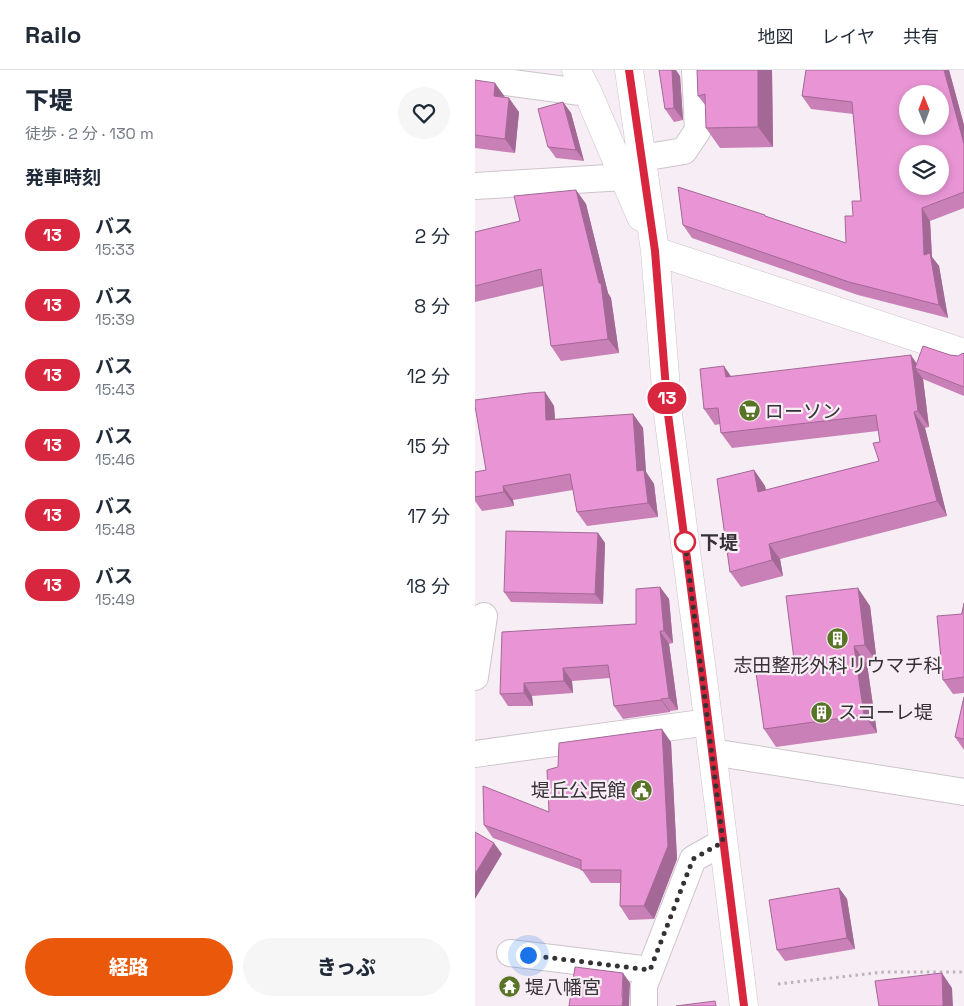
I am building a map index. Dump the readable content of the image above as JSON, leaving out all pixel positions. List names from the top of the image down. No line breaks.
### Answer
{"places":{"supermarket":["ローソン"],"other":["下堤"],"building":["志田整形外科リウマチ科","スコーレ堤"],"public building":["堤丘公民館"],"temple":["堤八幡宮"]},"lines":["bus line 13"],"north":"top","page":{"header":"Railo","nav":["地図","レイヤ","共有"],"heading":[["下堤","徒歩 · 2 分 · 130 m"],"発車時刻"],"on_map":"13","list":[{"mark":"13","name":"バス","note":"15:33","value":"2 分"},{"mark":"13","name":"バス","note":"15:39","value":"8 分"},{"mark":"13","name":"バス","note":"15:43","value":"12 分"},{"mark":"13","name":"バス","note":"15:46","value":"15 分"},{"mark":"13","name":"バス","note":"15:48","value":"17 分"},{"mark":"13","name":"バス","note":"15:49","value":"18 分"}],"buttons":["経路","きっぷ"]}}
